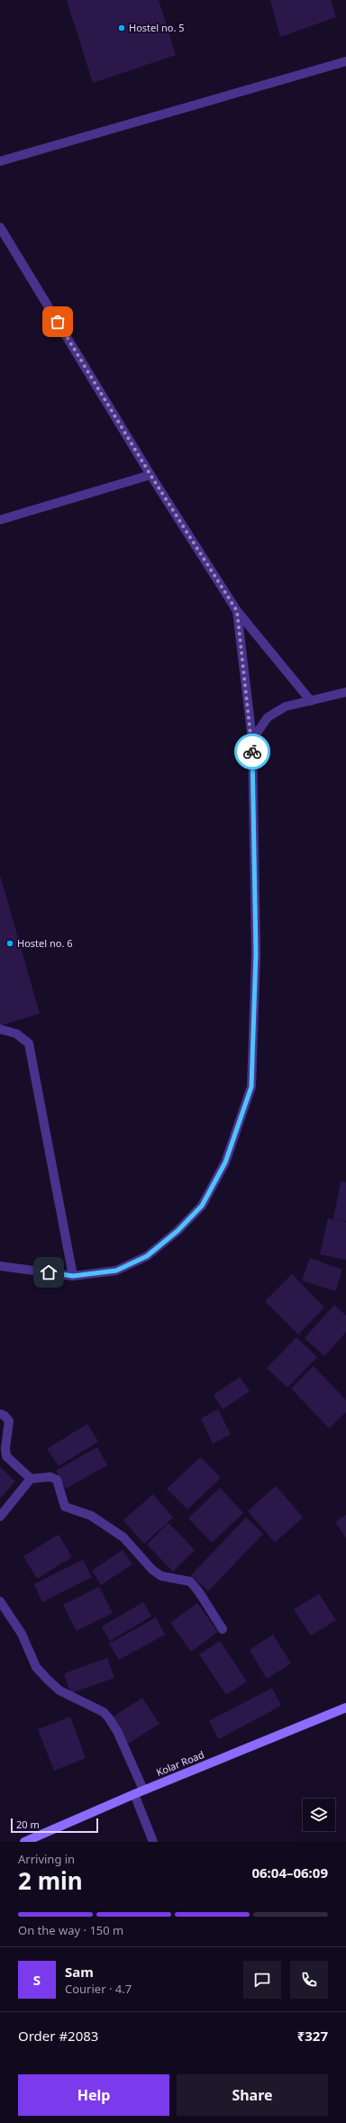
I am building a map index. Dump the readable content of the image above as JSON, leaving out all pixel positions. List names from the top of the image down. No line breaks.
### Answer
{"streets":{"main road":["Kolar Road"]},"places":["Hostel no. 5","Hostel no. 6"],"scale_bar":"20 m","page":{"scale":"20 m","heading":["2 min","Arriving in","06:04–06:09"],"panel":["Sam","Courier · 4.7","Order #2083","₹327"],"bar":"On the way · 150 m","round":"S","buttons":["Help","Share"]}}
